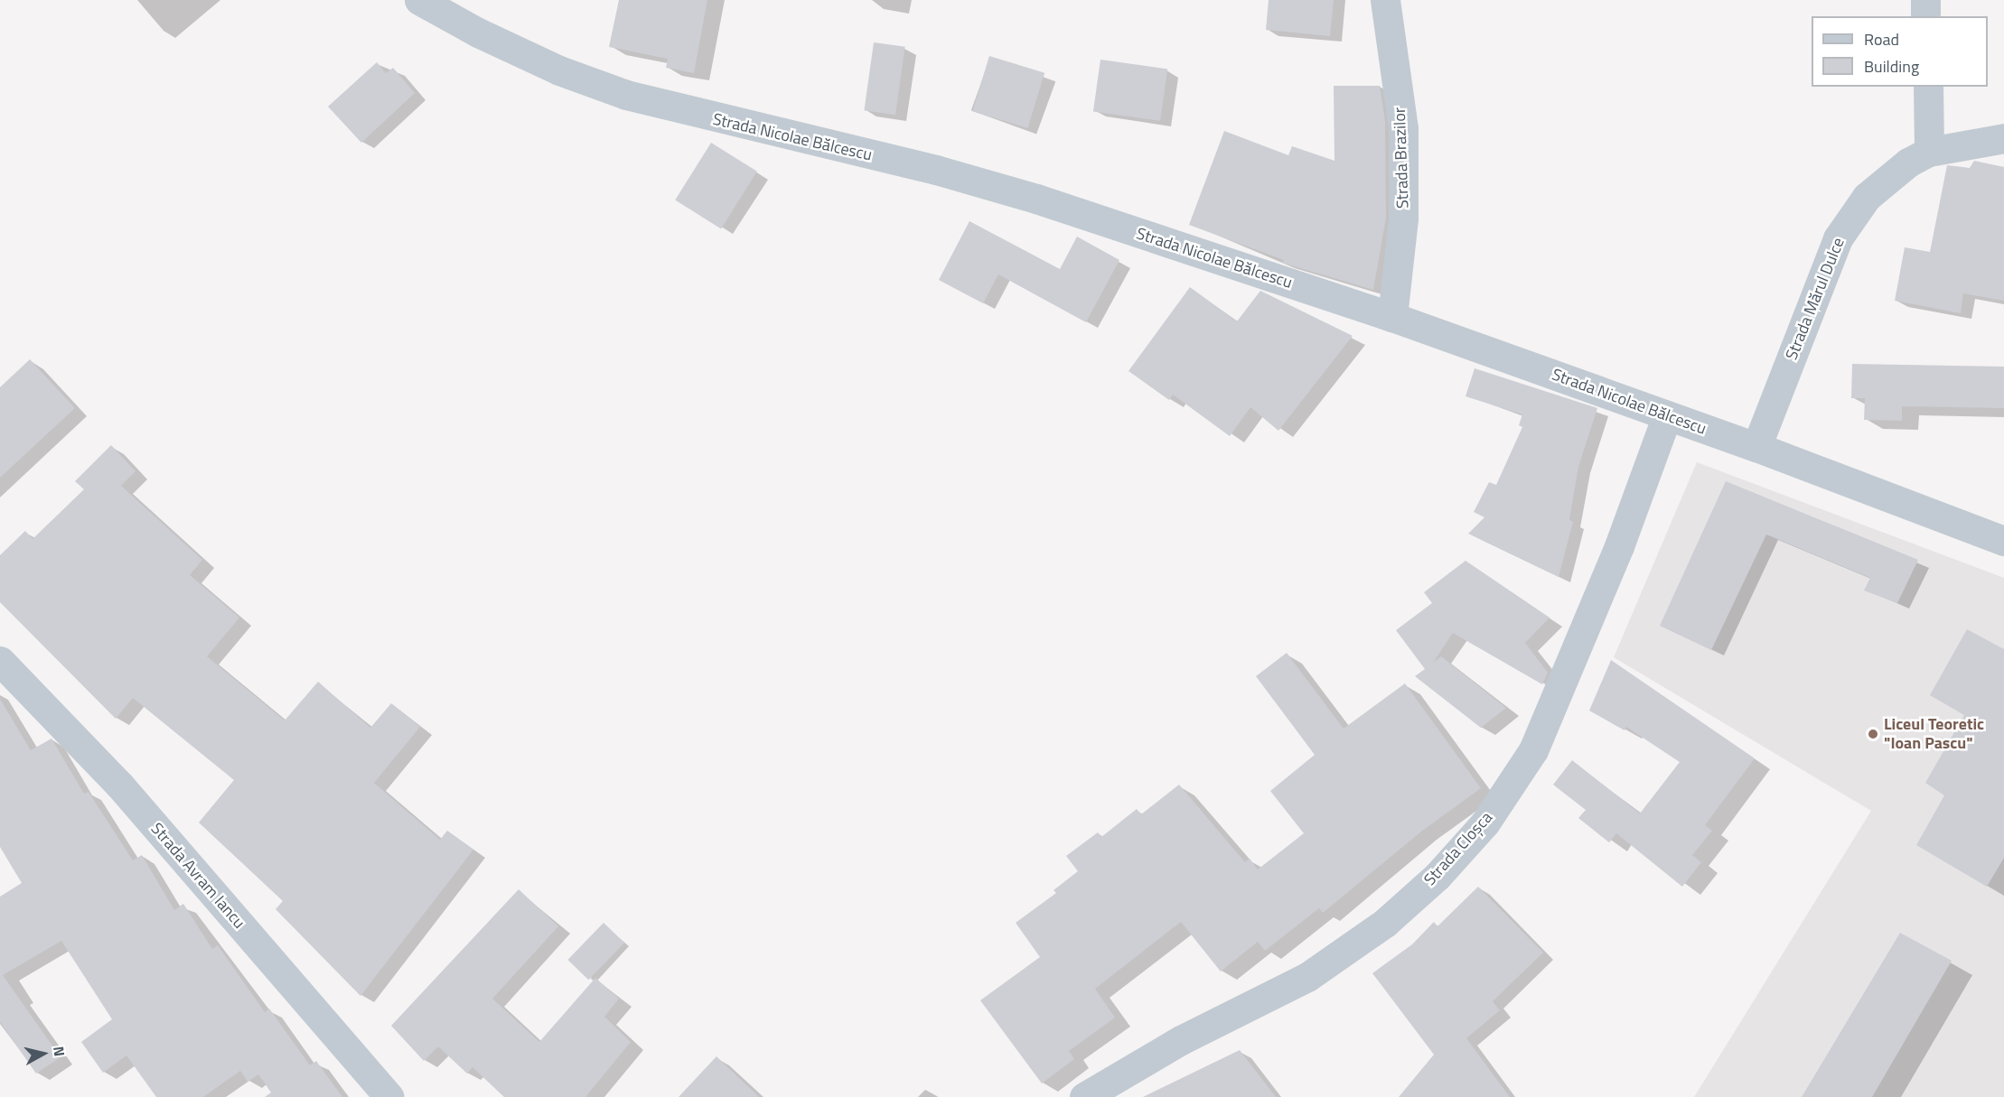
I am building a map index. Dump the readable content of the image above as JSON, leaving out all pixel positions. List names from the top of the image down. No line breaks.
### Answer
{"streets":{"street":["Strada Nicolae Bălcescu","Strada Brazilor","Strada Mărul Dulce","Strada Cloșca","Strada Avram Iancu"]},"crossings":[["Strada Nicolae Bălcescu","Strada Brazilor"],["Strada Nicolae Bălcescu","Strada Mărul Dulce"],["Strada Nicolae Bălcescu","Strada Cloșca"]],"places":["Liceul Teoretic \"Ioan Pascu\""],"legend":["Road","Building"],"north":"right"}
